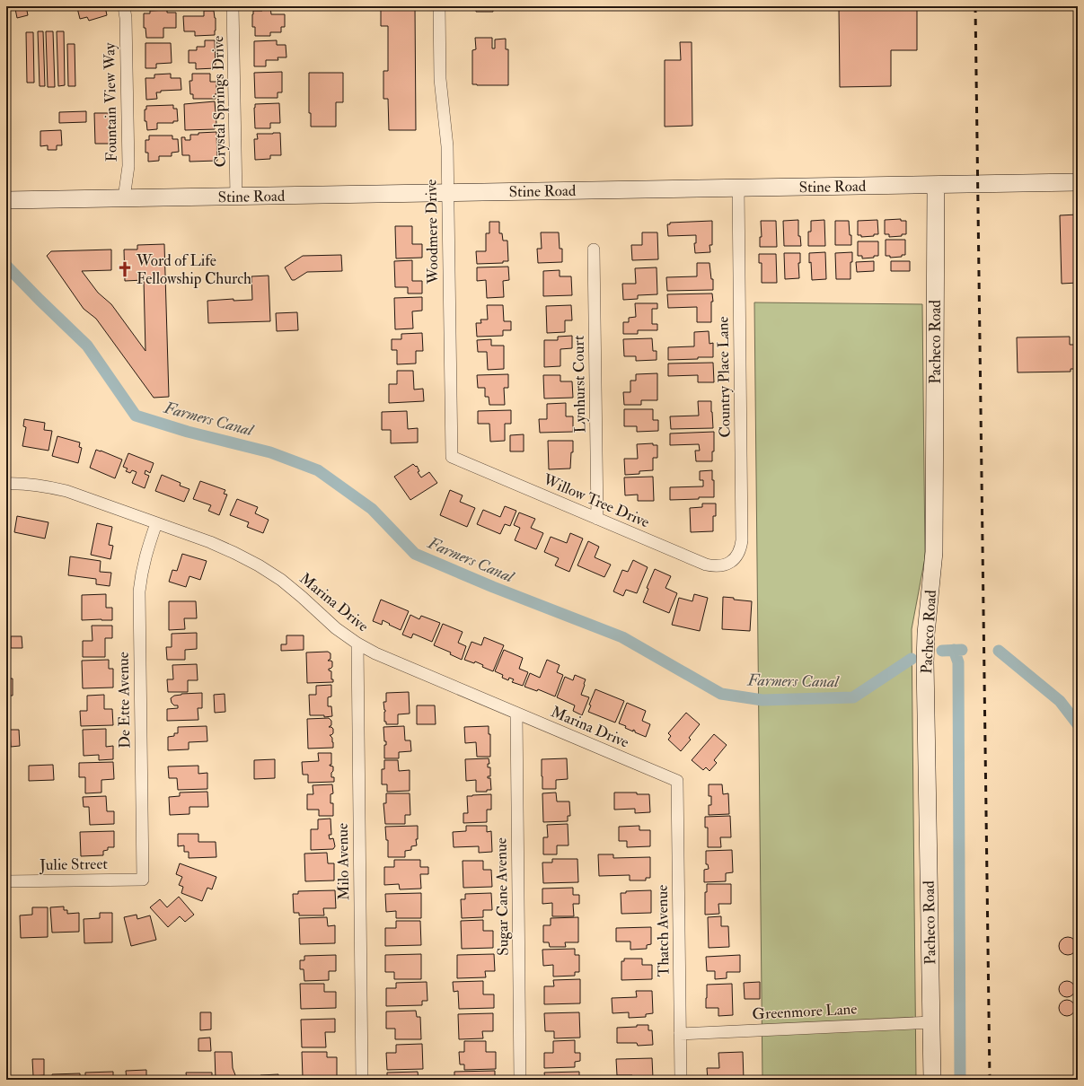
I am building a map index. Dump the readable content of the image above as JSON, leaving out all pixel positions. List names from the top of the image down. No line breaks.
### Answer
{"streets":{"main road":["Stine Road","Pacheco Road"],"street":["Crystal Springs Drive","Fountain View Way","Woodmere Drive","Country Place Lane","Lynhurst Court","Willow Tree Drive","Marina Drive","De Ette Avenue","Milo Avenue","Julie Street","Sugar Cane Avenue","Thatch Avenue","Greenmore Lane"]},"crossings":[["Crystal Springs Drive","Stine Road"],["Fountain View Way","Stine Road"],["Stine Road","Woodmere Drive"],["Stine Road","Pacheco Road"],["Stine Road","Country Place Lane"],["Woodmere Drive","Willow Tree Drive"],["Pacheco Road","Greenmore Lane"],["Country Place Lane","Willow Tree Drive"],["Lynhurst Court","Willow Tree Drive"],["Marina Drive","De Ette Avenue"],["Marina Drive","Milo Avenue"],["Marina Drive","Sugar Cane Avenue"],["Marina Drive","Thatch Avenue"],["De Ette Avenue","Julie Street"],["Thatch Avenue","Greenmore Lane"]],"water":["Farmers Canal"],"places":{"church":["Word of Life Fellowship Church"]}}
